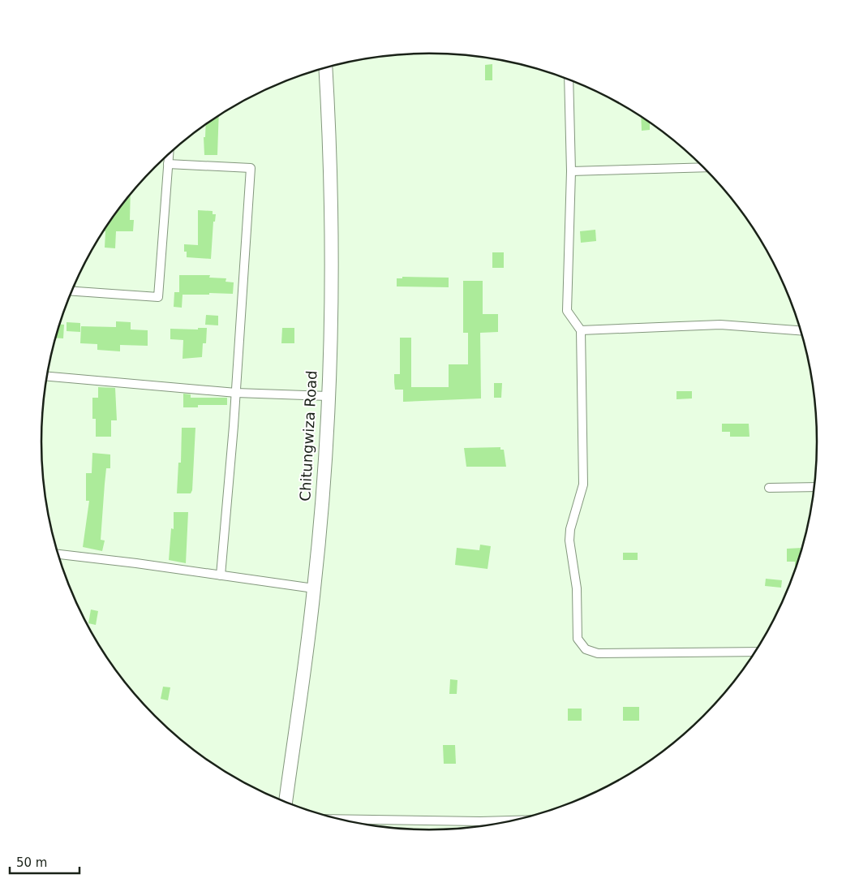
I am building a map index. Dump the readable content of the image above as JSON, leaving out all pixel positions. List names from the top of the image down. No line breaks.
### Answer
{"streets":{"main road":["Chitungwiza Road"]},"scale_bar":"50 m"}
